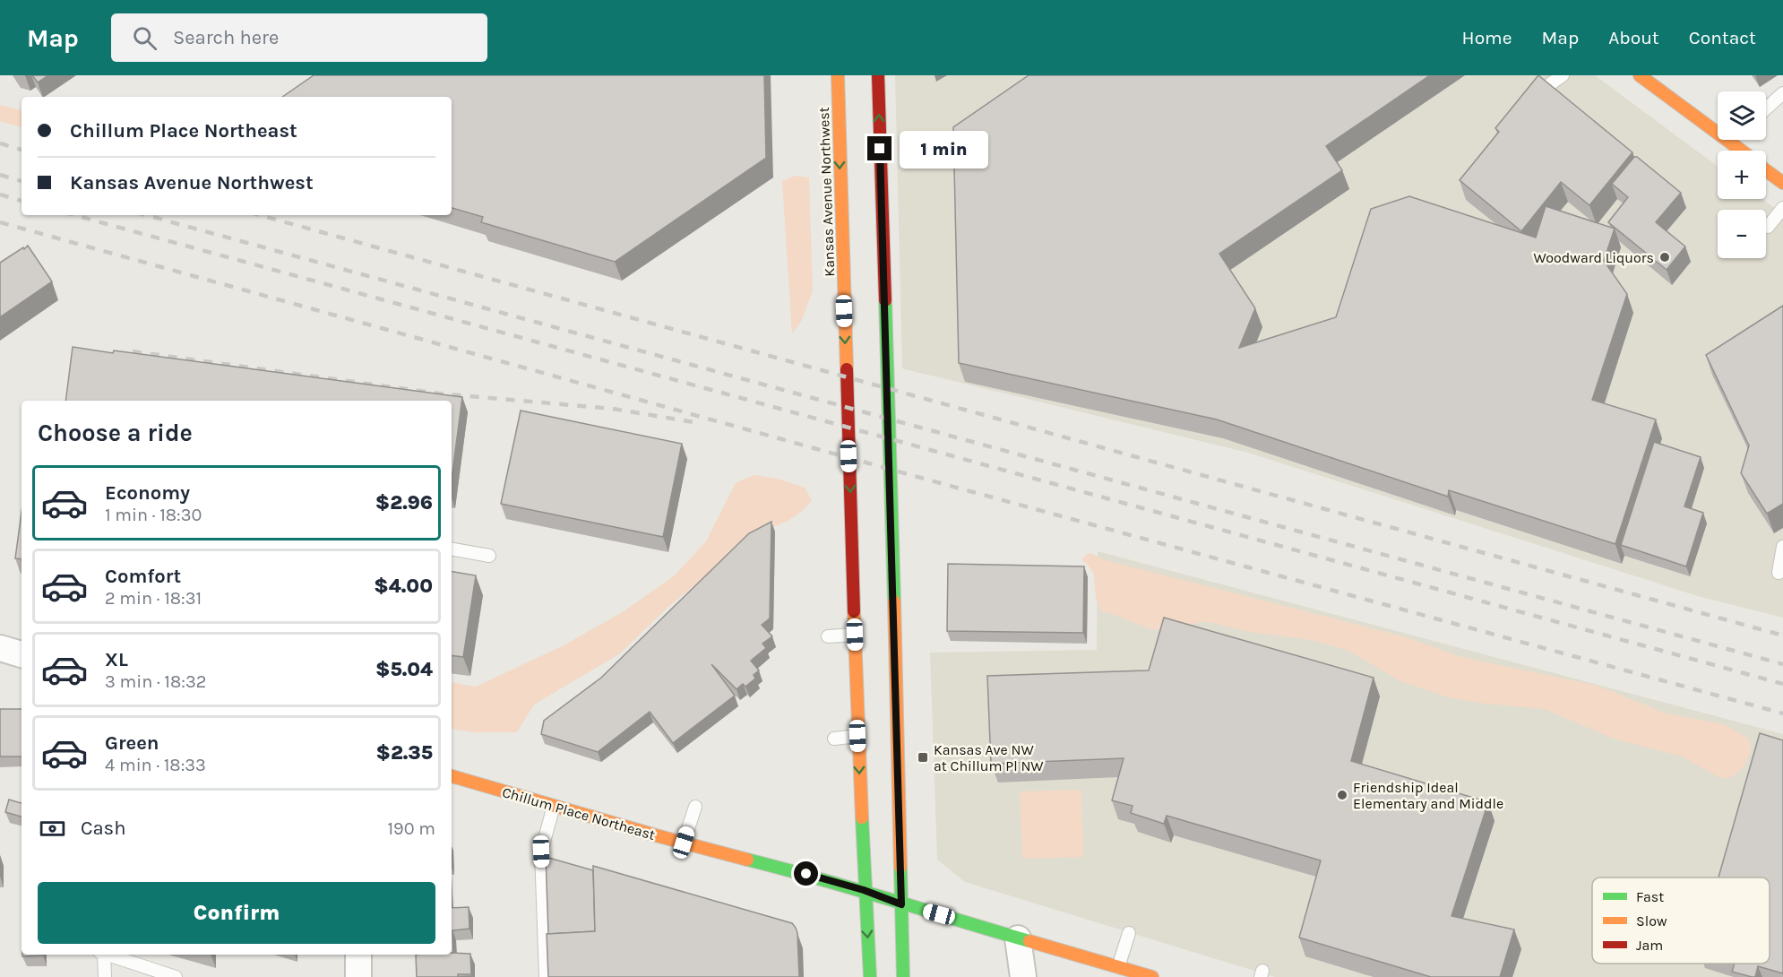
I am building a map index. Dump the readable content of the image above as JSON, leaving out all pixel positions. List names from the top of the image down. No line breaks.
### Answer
{"streets":{"street":["Kansas Avenue Northwest","Chillum Place Northeast"]},"crossings":[["Kansas Avenue Northwest","Chillum Place Northeast"]],"places":{"other":["Woodward Liquors","Friendship Ideal Elementary and Middle"],"transit":["Kansas Ave NW at Chillum Pl NW"]},"legend":["Fast","Slow","Jam"],"page":{"header":"Map","search":"Search here","nav":["Home","Map","About","Contact"],"map_buttons":["+","−"],"banner":["Chillum Place Northeast","Kansas Avenue Northwest"],"bubble":"1 min","heading":"Choose a ride","list":[{"name":"Economy","note":"1 min · 18:30","value":"$2.96"},{"name":"Comfort","note":"2 min · 18:31","value":"$4.00"},{"name":"XL","note":"3 min · 18:32","value":"$5.04"},{"name":"Green","note":"4 min · 18:33","value":"$2.35"}],"pay":["Cash","190 m"],"buttons":"Confirm"}}
